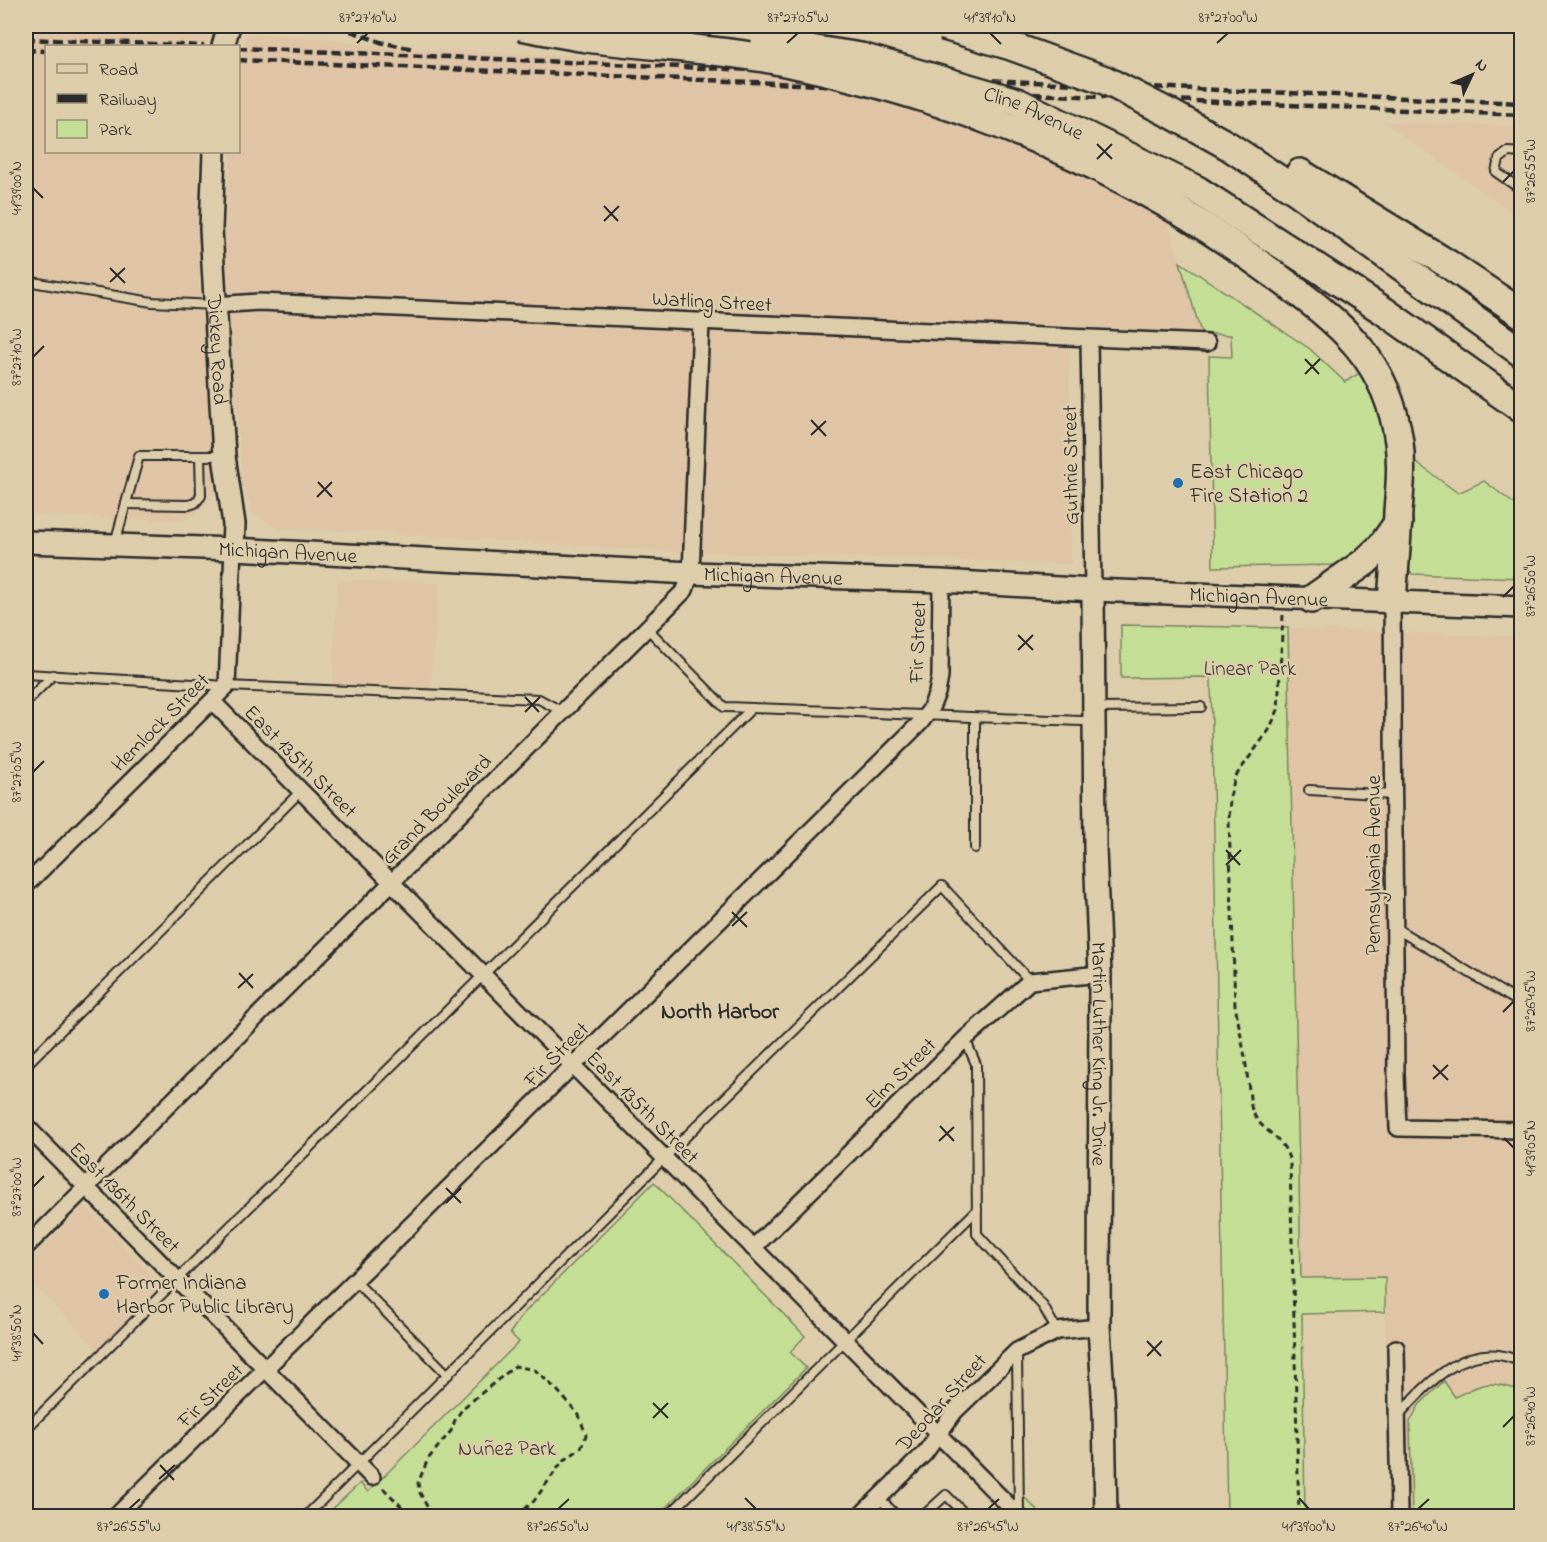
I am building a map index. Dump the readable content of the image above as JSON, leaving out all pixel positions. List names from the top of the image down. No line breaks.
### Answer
{"streets":{"highway":["Cline Avenue"],"main road":["Dickey Road","Michigan Avenue","Martin Luther King Jr. Drive"],"street":["Watling Street","Guthrie Street","Fir Street","Hemlock Street","East 135th Street","Grand Boulevard","Pennsylvania Avenue","Elm Street","East 136th Street","Deodar Street"]},"crossings":[["Watling Street","Dickey Road"],["Watling Street","Guthrie Street"],["Watling Street","Grand Boulevard"],["Dickey Road","Michigan Avenue"],["Dickey Road","Hemlock Street"],["Guthrie Street","Michigan Avenue"],["Guthrie Street","Martin Luther King Jr. Drive"],["Michigan Avenue","Fir Street"],["Michigan Avenue","Hemlock Street"],["Michigan Avenue","Grand Boulevard"],["Michigan Avenue","Pennsylvania Avenue"],["Michigan Avenue","Martin Luther King Jr. Drive"],["Fir Street","East 135th Street"],["Fir Street","East 136th Street"],["Hemlock Street","East 135th Street"],["East 135th Street","Grand Boulevard"],["East 135th Street","Elm Street"],["East 135th Street","Deodar Street"],["Grand Boulevard","East 136th Street"],["Martin Luther King Jr. Drive","Deodar Street"]],"districts":["North Harbor"],"parks":["Linear Park","Nuñez Park"],"places":["East Chicago Fire Station 2","Former Indiana Harbor Public Library"],"legend":["Road","Railway","Park"],"north":"top right","coordinates":["87°27'10\"W","87°27'05\"W","41°39'10\"N","87°27'00\"W","87°26'55\"W","41°39'00\"N","87°26'50\"W","87°26'45\"W","41°39'05\"N","41°38'50\"N","87°26'40\"W","41°38'55\"N"]}
